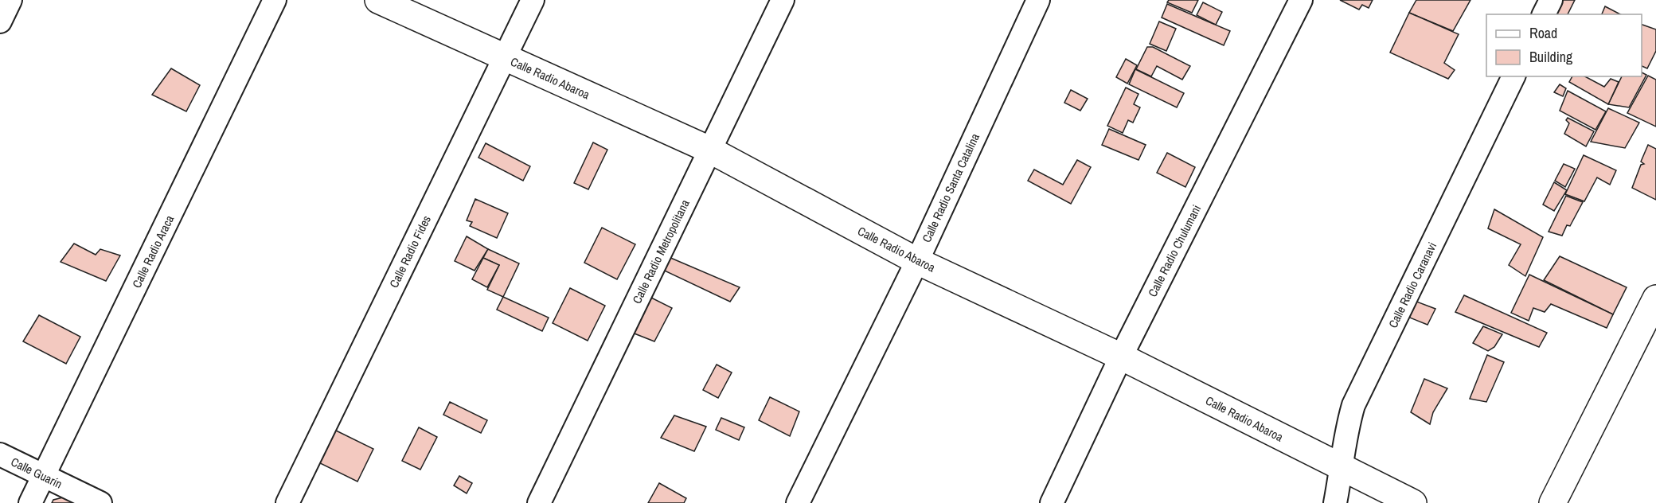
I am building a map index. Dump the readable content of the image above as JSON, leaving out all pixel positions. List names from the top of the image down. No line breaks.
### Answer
{"streets":{"street":["Calle Radio Abaroa","Calle Radio Santa Catalina","Calle Radio Chulumani","Calle Radio Araca","Calle Radio Fides","Calle Radio Metropolitana","Calle Radio Caranavi","Calle Guarín"]},"crossings":[["Calle Radio Abaroa","Calle Radio Santa Catalina"],["Calle Radio Abaroa","Calle Radio Chulumani"],["Calle Radio Abaroa","Calle Radio Fides"],["Calle Radio Abaroa","Calle Radio Metropolitana"],["Calle Radio Abaroa","Calle Radio Caranavi"],["Calle Radio Araca","Calle Guarín"]],"legend":["Road","Building"]}
